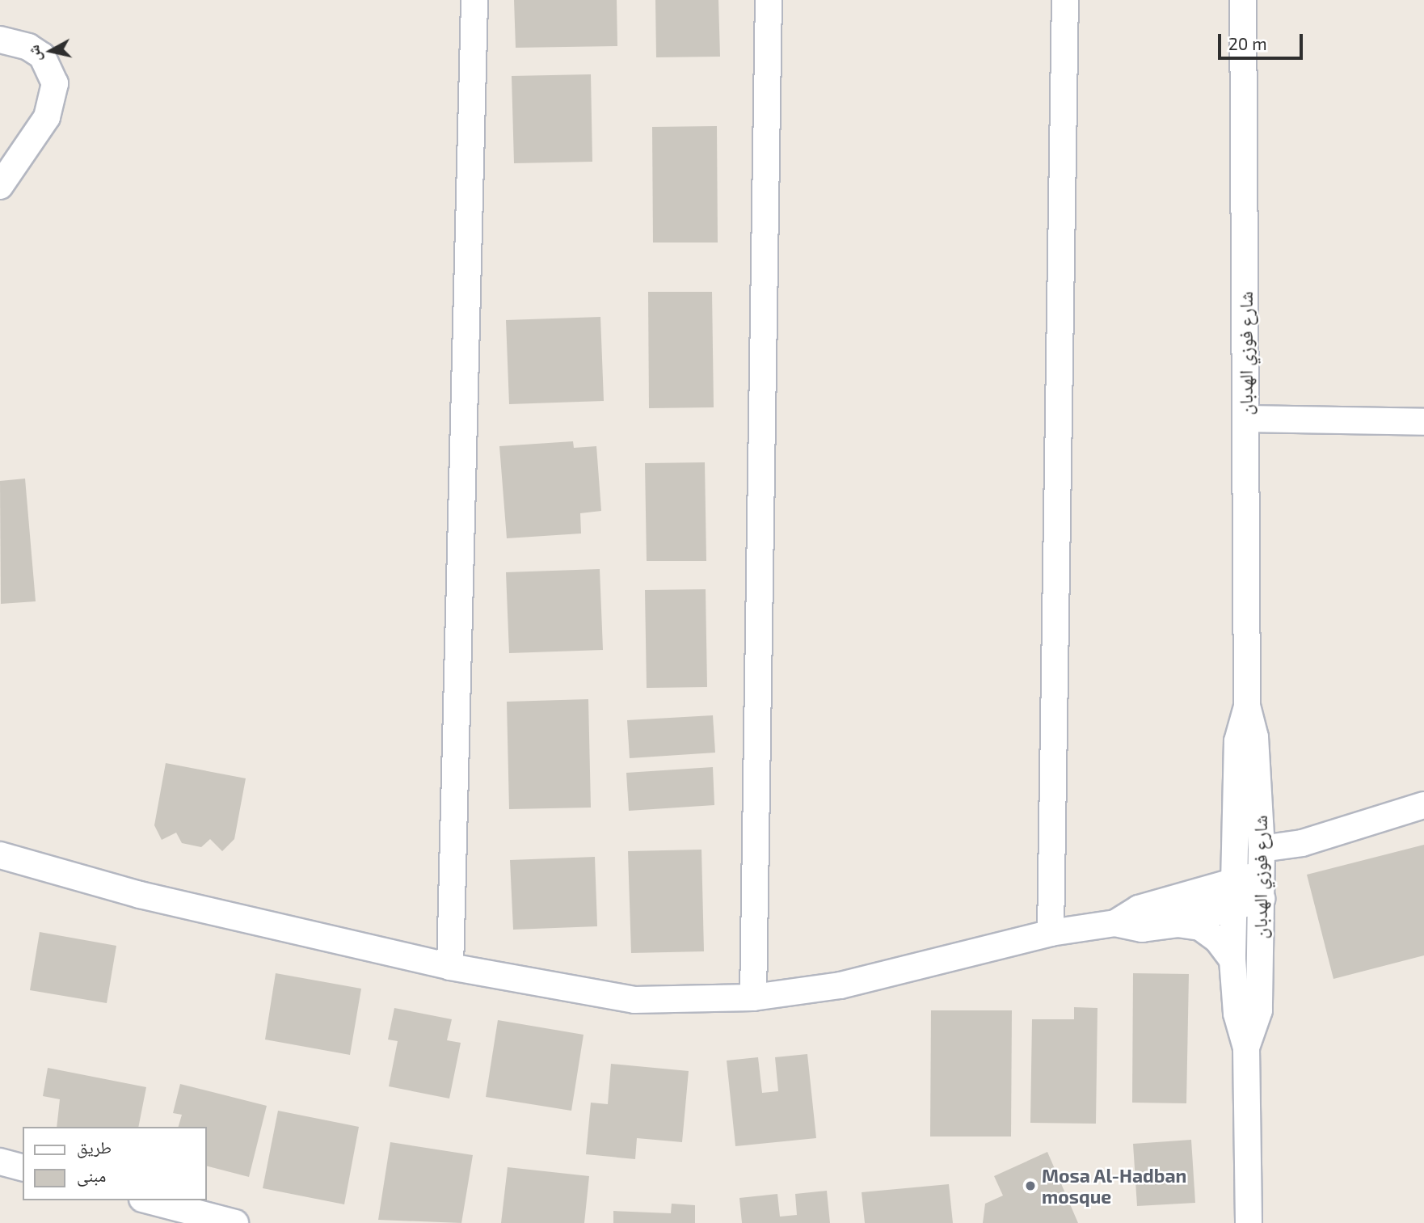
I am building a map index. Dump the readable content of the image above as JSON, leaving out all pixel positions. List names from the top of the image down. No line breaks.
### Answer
{"streets":{"street":["شارع فوزي الهدبان"]},"places":["Mosa Al-Hadban mosque"],"legend":["طريق","مبنى"],"scale_bar":"20 m","north":"left"}
